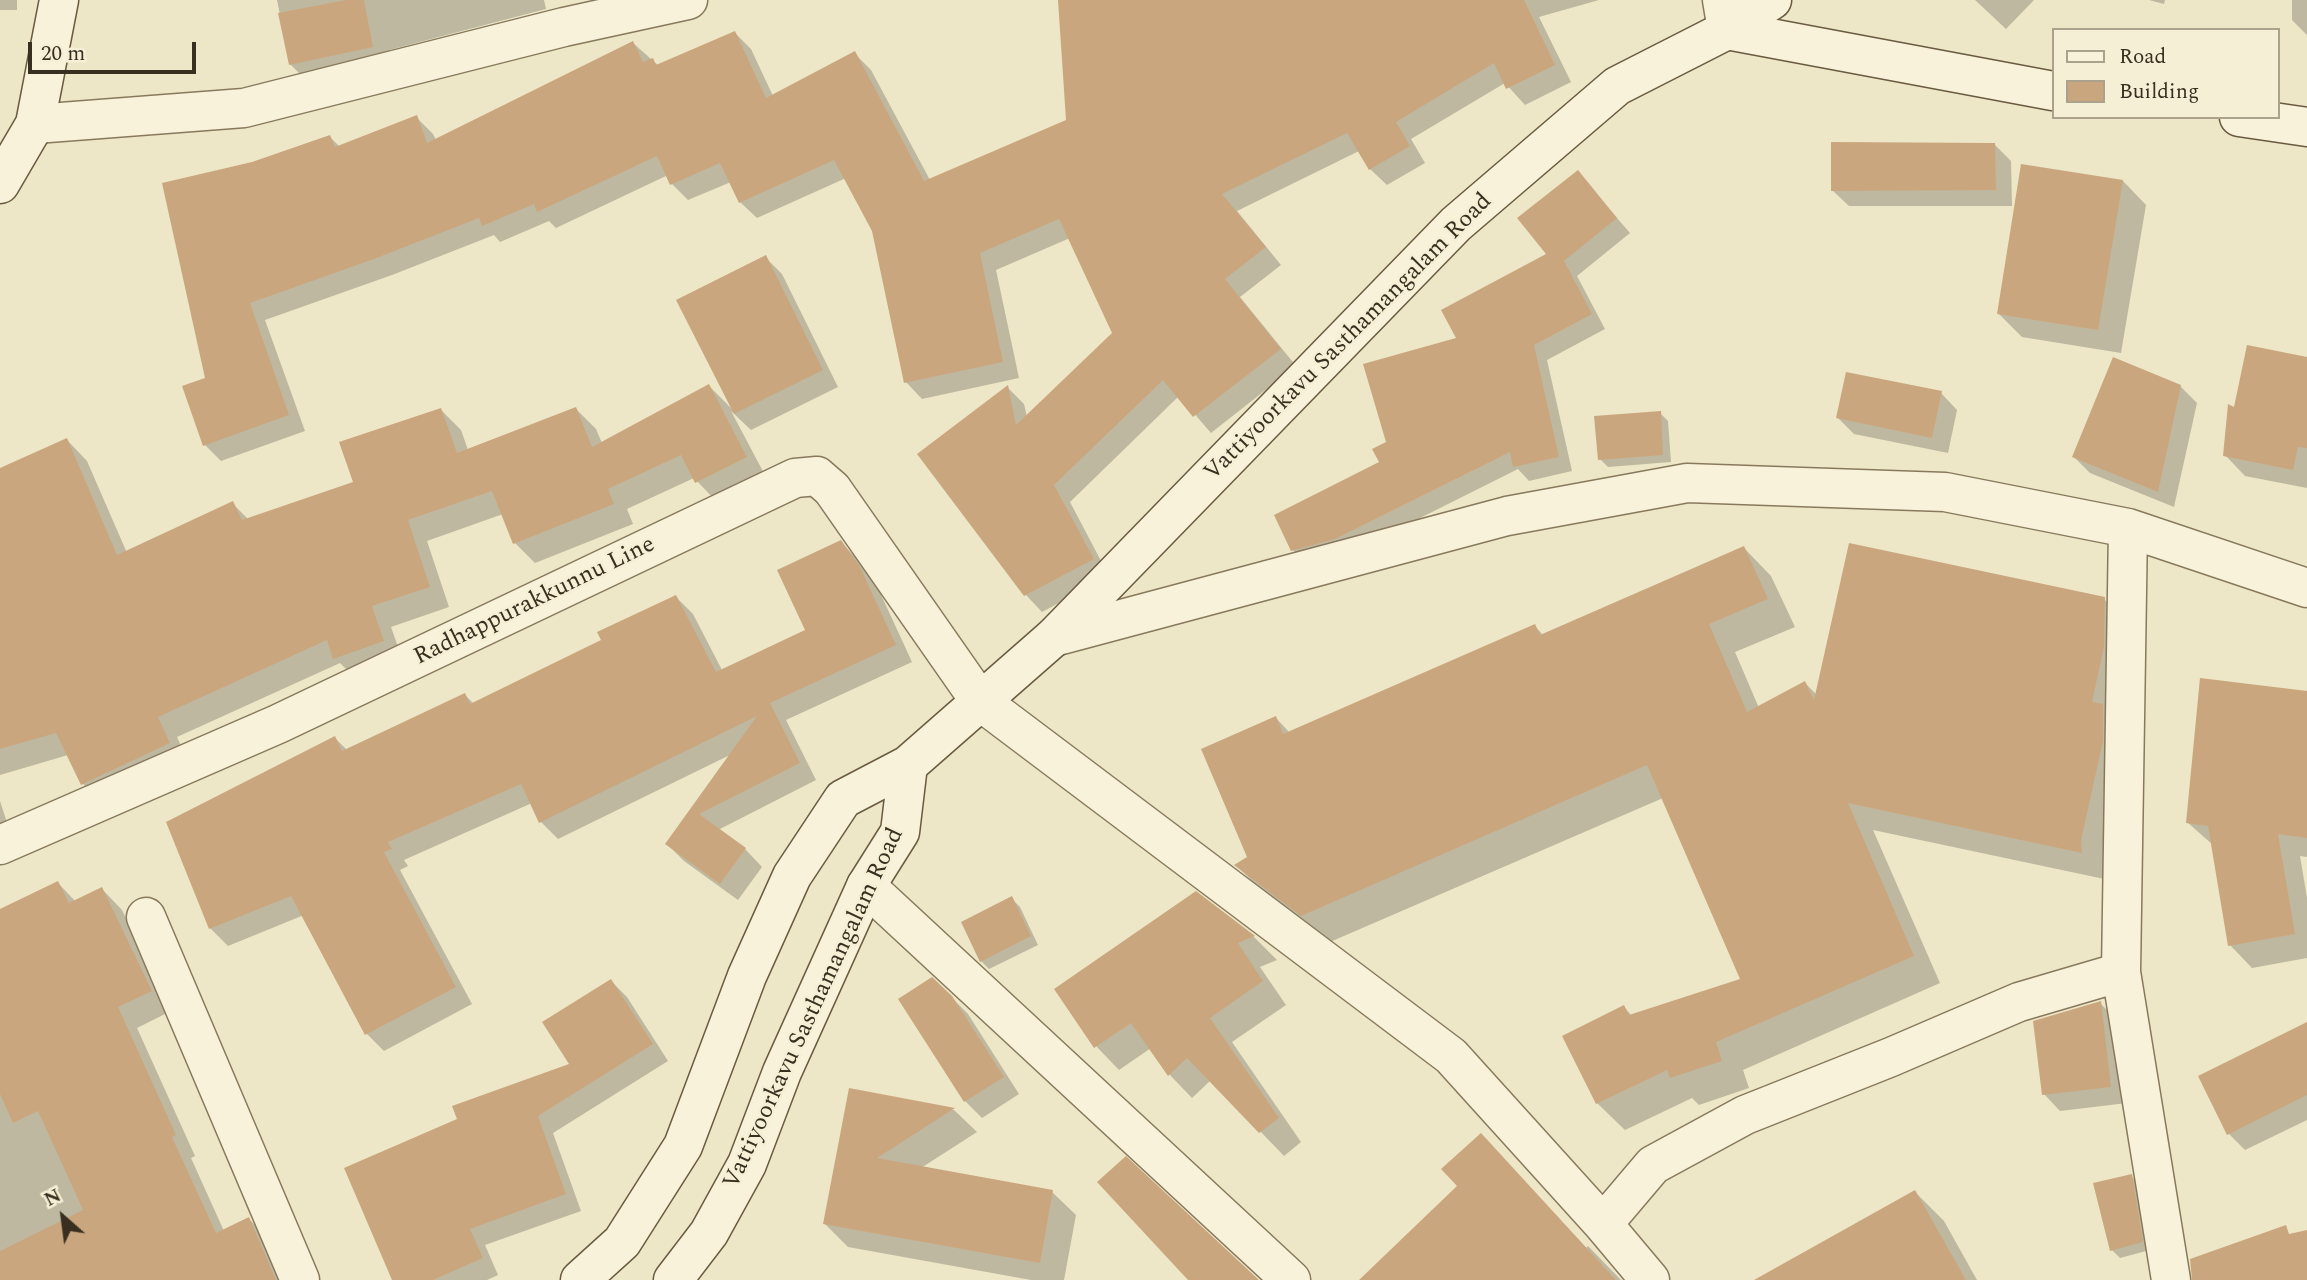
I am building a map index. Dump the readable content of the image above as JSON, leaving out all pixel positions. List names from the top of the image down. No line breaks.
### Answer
{"streets":{"street":["Vattiyoorkavu Sasthamangalam Road","Radhappurakkunnu Line"]},"crossings":[["Vattiyoorkavu Sasthamangalam Road","Radhappurakkunnu Line"]],"legend":["Road","Building"],"scale_bar":"20 m","north":"top left"}
